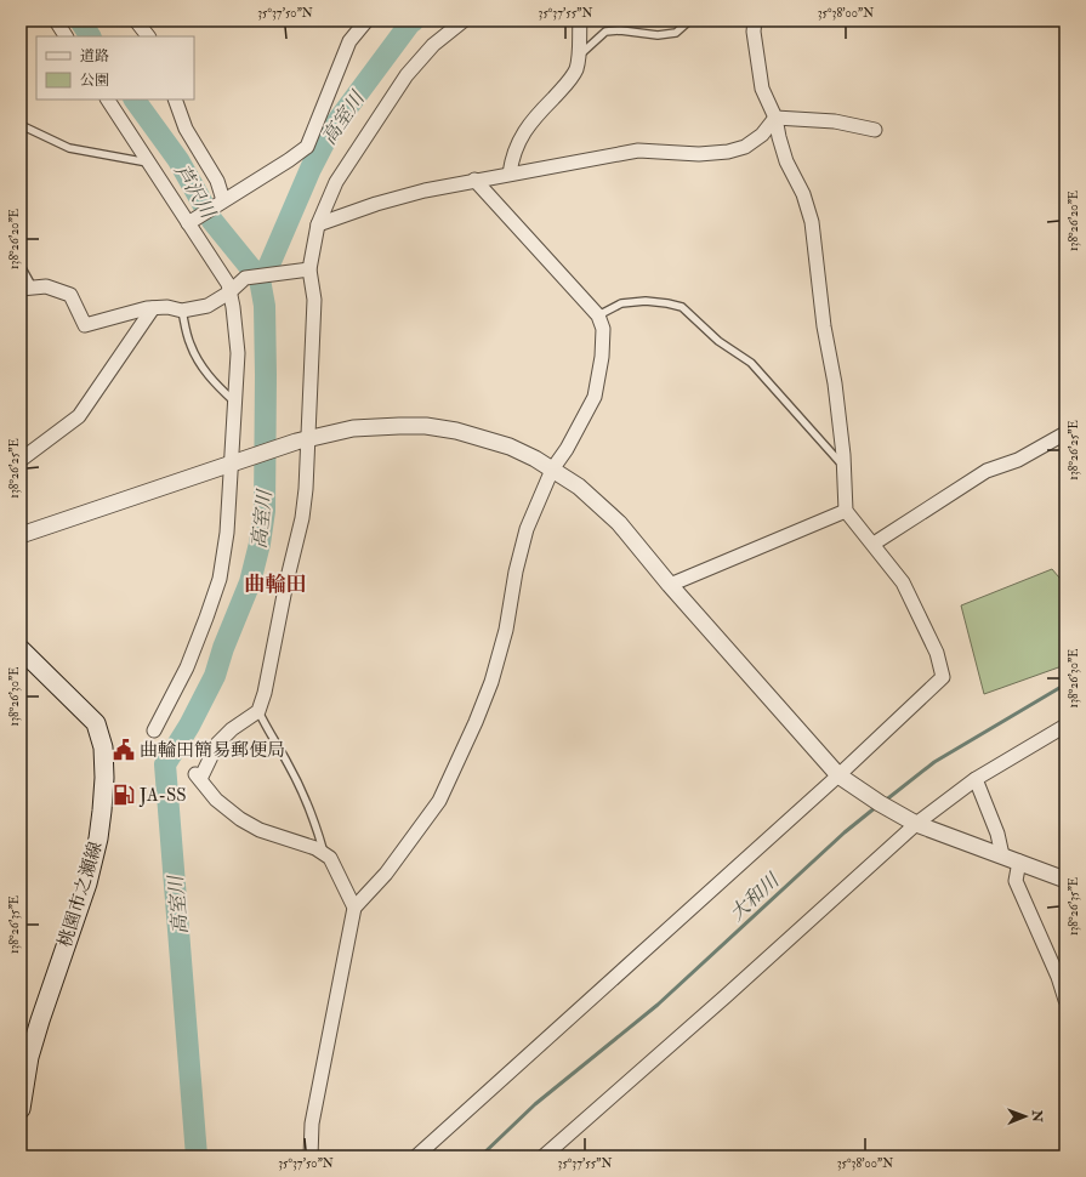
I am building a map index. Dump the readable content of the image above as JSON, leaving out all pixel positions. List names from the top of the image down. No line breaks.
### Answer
{"streets":{"main road":["桃園市之瀬線"]},"districts":["曲輪田"],"water":["高室川","芦沢川","大和川"],"places":{"public building":["曲輪田簡易郵便局"],"fuel station":["JA-SS"]},"legend":["道路","公園"],"north":"right","coordinates":["35°37'50\"N","35°37'55\"N","35°38'00\"N","138°26'20\"E","138°26'25\"E","138°26'30\"E","138°26'35\"E"]}
